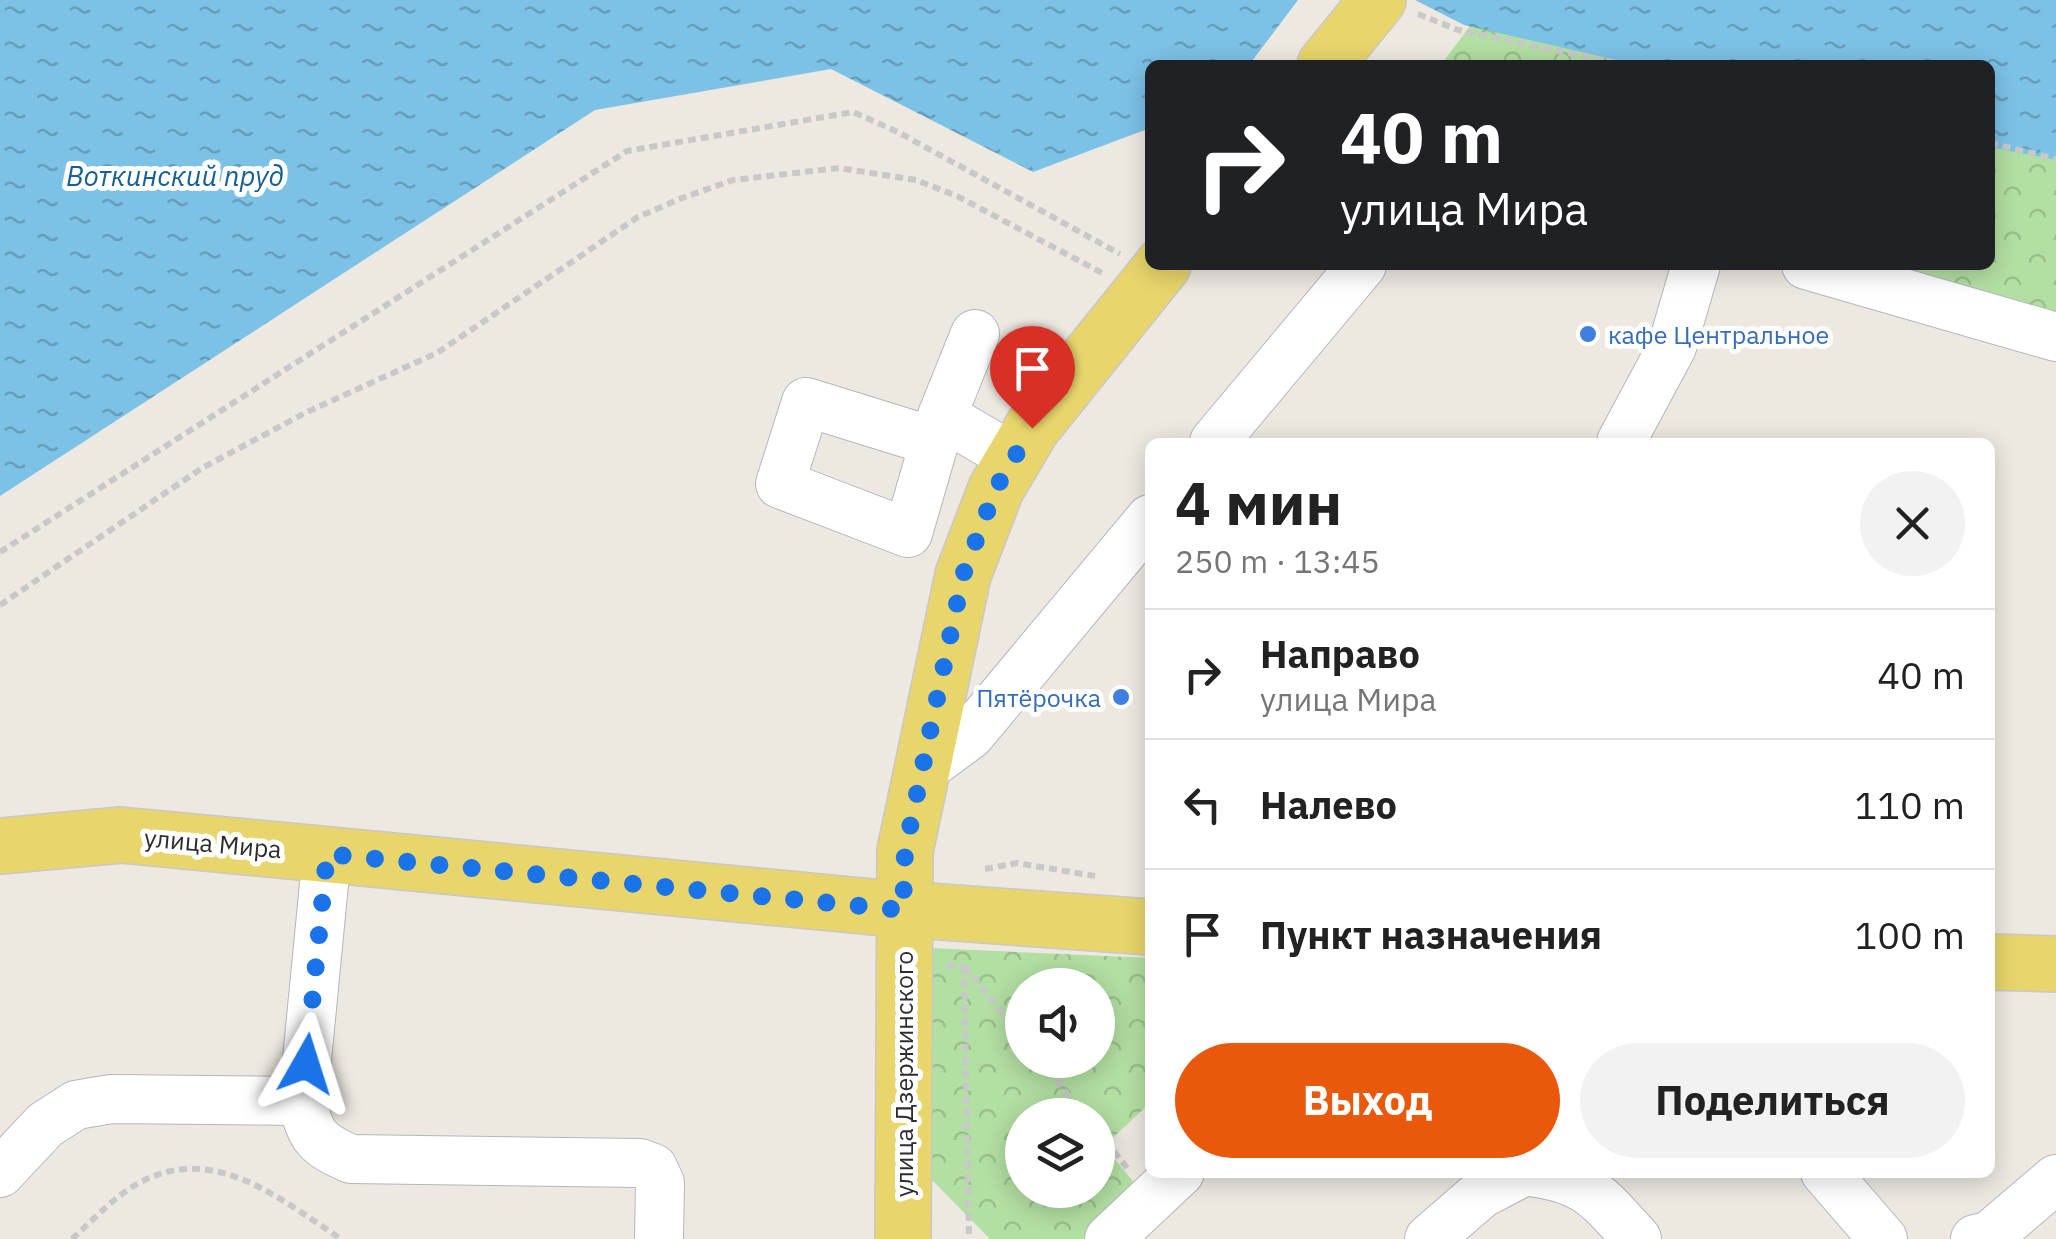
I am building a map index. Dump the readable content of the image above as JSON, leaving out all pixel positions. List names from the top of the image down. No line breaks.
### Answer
{"streets":{"main road":["улица Мира","улица Дзержинского"]},"crossings":[["улица Мира","улица Дзержинского"]],"water":["Воткинский пруд"],"places":["кафе Центральное","Пятёрочка"],"page":{"turn":["40 m","улица Мира"],"heading":["4 мин","250 m · 13:45"],"list":[{"name":"Направо","note":"улица Мира","value":"40 m"},{"name":"Налево","value":"110 m"},{"name":"Пункт назначения","value":"100 m"}],"buttons":["Выход","Поделиться"]}}
